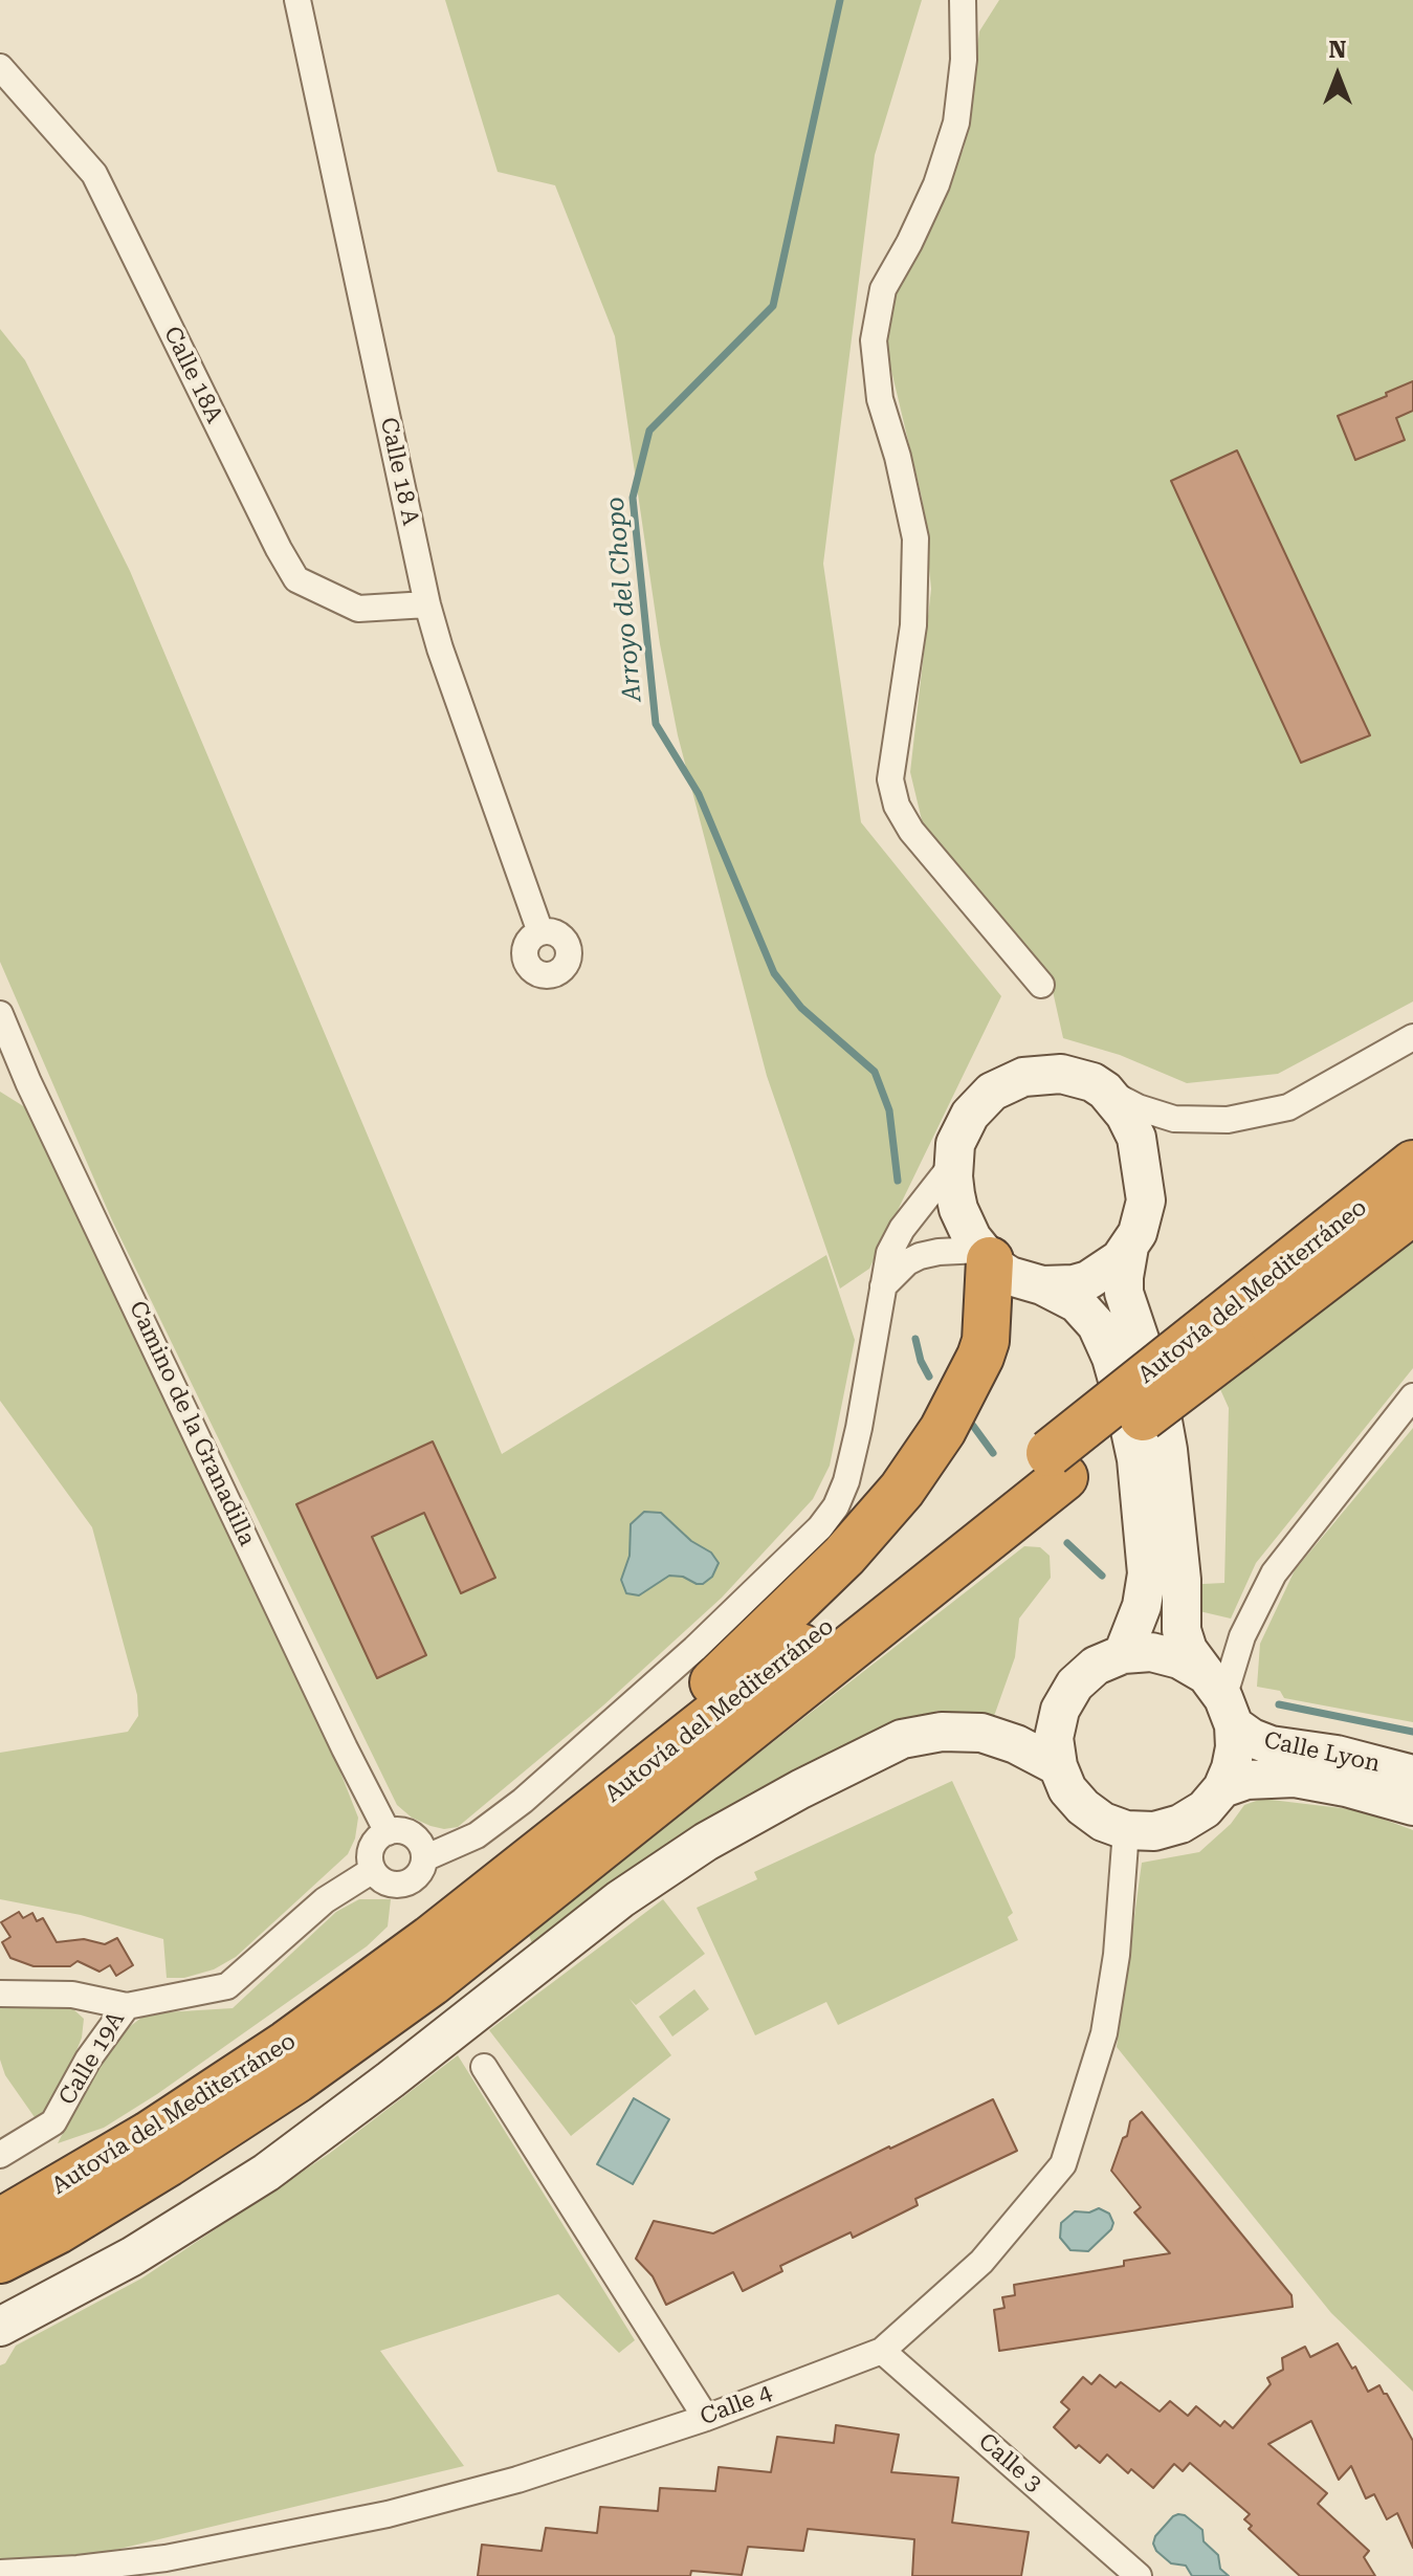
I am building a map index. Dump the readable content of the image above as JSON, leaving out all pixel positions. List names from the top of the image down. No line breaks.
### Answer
{"streets":{"highway":["Autovía del Mediterráneo"],"street":["Calle 18A","Calle 18 A","Camino de la Granadilla","Calle Lyon","Calle 19A","Calle 4","Calle 3"]},"crossings":[["Calle 18A","Calle 18 A"],["Calle Lyon","Calle 4"],["Calle 4","Calle 3"]],"water":["Arroyo del Chopo"],"north":"top"}
